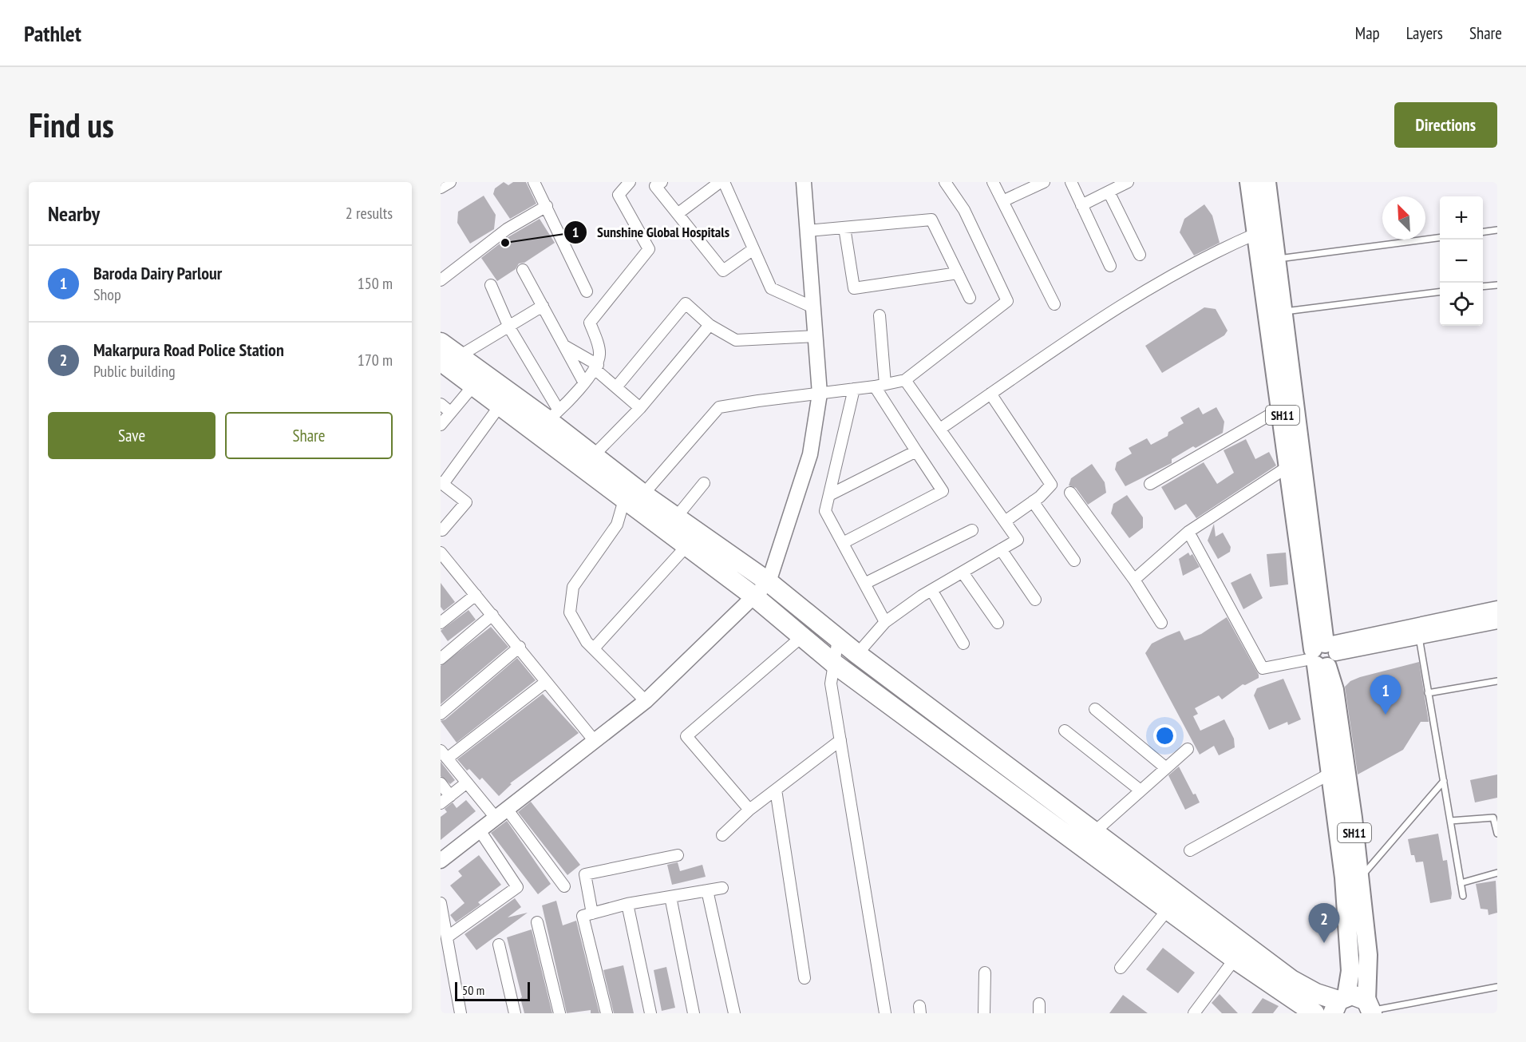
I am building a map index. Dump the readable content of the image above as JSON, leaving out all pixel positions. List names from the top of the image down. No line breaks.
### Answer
{"streets":{"main road":["SH11"]},"places":["Sunshine Global Hospitals"],"scale_bar":"50 m","north":"top left","page":{"header":"Pathlet","nav":["Map","Layers","Share"],"buttons":["Directions",["Save","Share"]],"title":"Find us","heading":["Nearby","2 results"],"map_buttons":["+","−"],"list":[{"mark":"1","name":"Baroda Dairy Parlour","note":"Shop","value":"150 m"},{"mark":"2","name":"Makarpura Road Police Station","note":"Public building","value":"170 m"}],"pins":["1","2"],"scale":"50 m"}}
